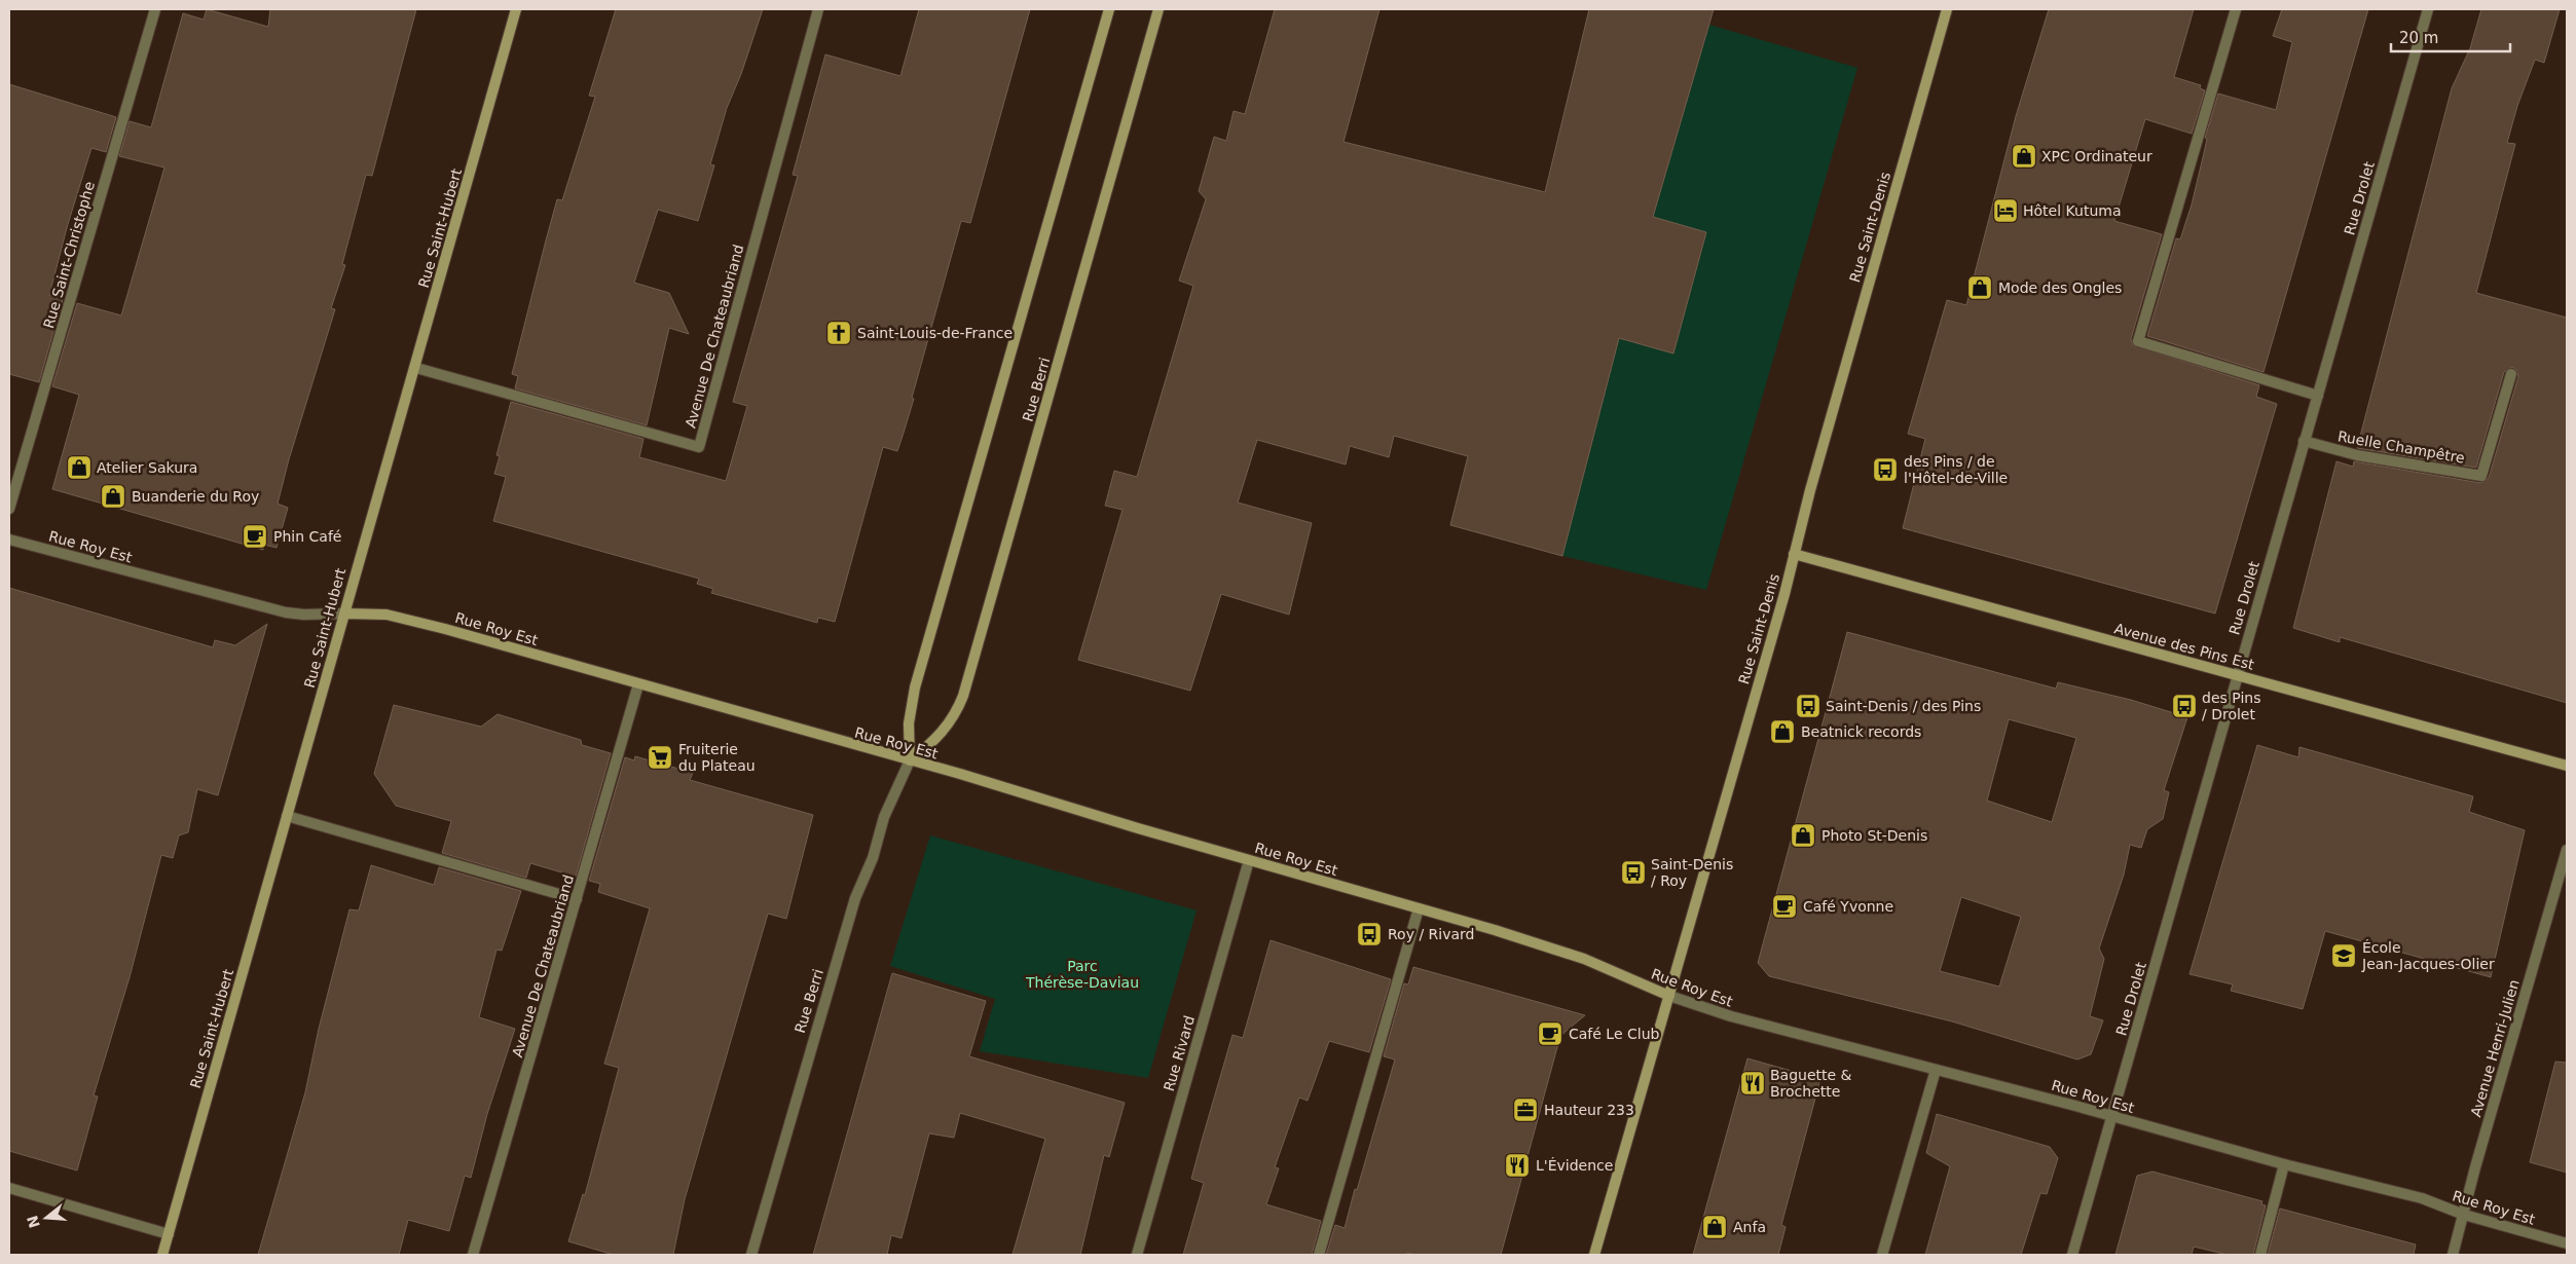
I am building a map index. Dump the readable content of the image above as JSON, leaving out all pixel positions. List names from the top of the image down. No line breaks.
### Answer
{"streets":{"street":["Rue Drolet","Rue Saint-Denis","Rue Saint-Hubert","Rue Saint-Christophe","Avenue De Chateaubriand","Rue Berri","Ruelle Champêtre","Rue Roy Est","Avenue des Pins Est","Avenue Henri-Julien","Rue Rivard"]},"crossings":[["Rue Drolet","Ruelle Champêtre"],["Rue Drolet","Rue Roy Est"],["Rue Drolet","Avenue des Pins Est"],["Rue Saint-Denis","Rue Roy Est"],["Rue Saint-Denis","Avenue des Pins Est"],["Rue Saint-Hubert","Avenue De Chateaubriand"],["Rue Saint-Hubert","Rue Roy Est"],["Avenue De Chateaubriand","Rue Roy Est"],["Rue Berri","Rue Roy Est"],["Rue Roy Est","Avenue Henri-Julien"],["Rue Roy Est","Rue Rivard"]],"parks":["Parc Thérèse-Daviau"],"places":{"shop":["XPC Ordinateur","Mode des Ongles","Atelier Sakura","Buanderie du Roy","Beatnick records","Photo St-Denis","Anfa"],"hotel":["Hôtel Kutuma"],"church":["Saint-Louis-de-France"],"bus stop":["des Pins / de l'Hôtel-de-Ville","Saint-Denis / des Pins","des Pins / Drolet","Saint-Denis / Roy","Roy / Rivard"],"cafe":["Phin Café","Café Yvonne","Café Le Club"],"supermarket":["Fruiterie du Plateau"],"school or university":["École Jean-Jacques-Olier"],"restaurant":["Baguette & Brochette","L'Évidence"],"office":["Hauteur 233"]},"scale_bar":"20 m","north":"left"}
